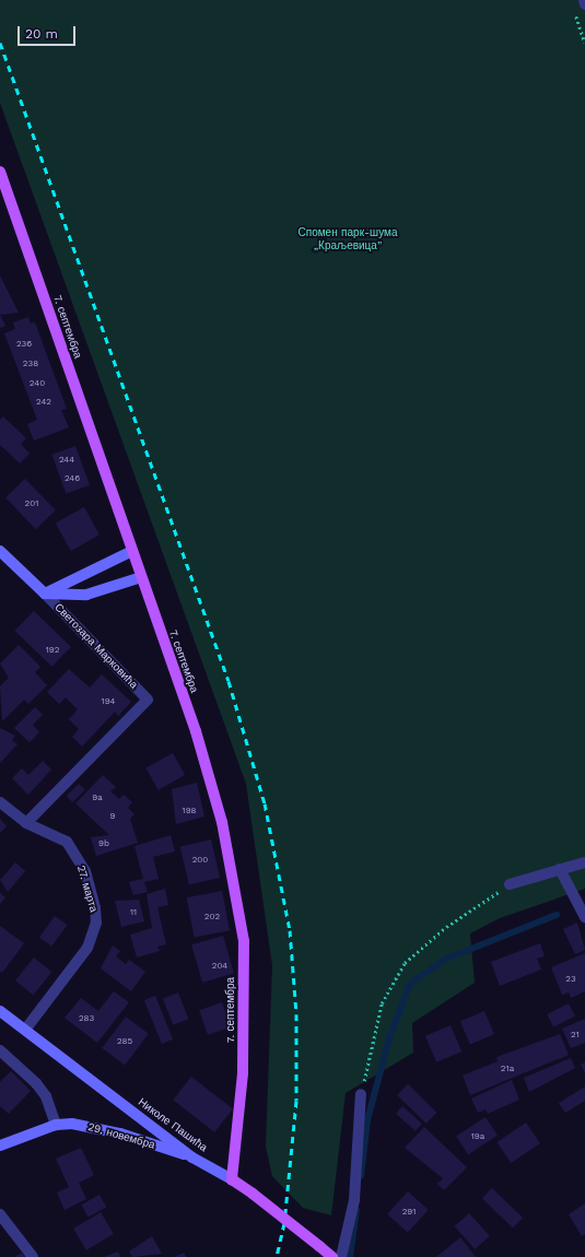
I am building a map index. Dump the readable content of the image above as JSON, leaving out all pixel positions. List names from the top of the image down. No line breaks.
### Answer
{"streets":{"main road":["7. септембра","Николе Пашића"],"street":["Светозара Марковића","27. марта","29. новембра"]},"crossings":[["7. септембра","Светозара Марковића"],["7. септембра","Николе Пашића"],["Светозара Марковића","27. марта"],["27. марта","Николе Пашића"],["Николе Пашића","29. новембра"]],"parks":["Спомен парк-шума „Краљевица”"],"house_numbers":["236","238","240","242","244","246","201","192","194","9a","198","9","9b","200","11","202","204","23","283","21","285","21a","19a","291"],"scale_bar":"20 m"}
